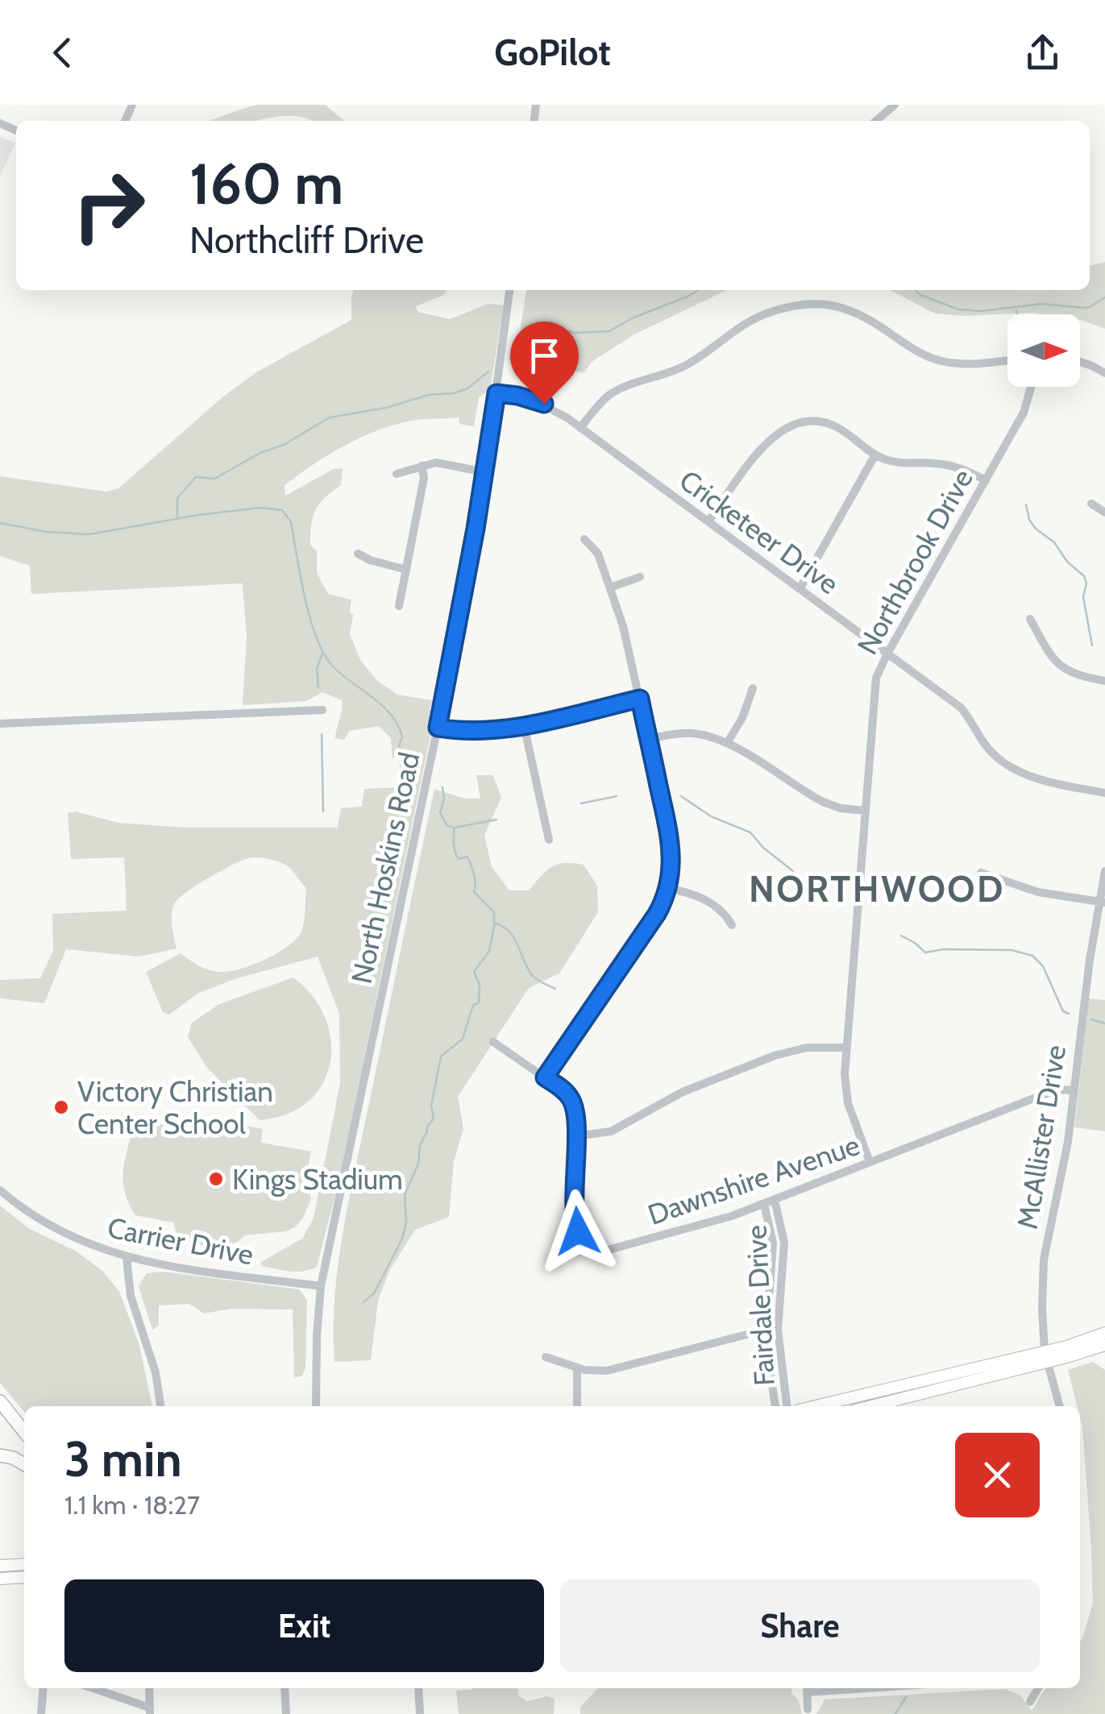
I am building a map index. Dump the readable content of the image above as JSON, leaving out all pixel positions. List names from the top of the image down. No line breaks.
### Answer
{"streets":{"street":["Cricketeer Drive","Northbrook Drive","North Hoskins Road","McAllister Drive","Dawnshire Avenue","Carrier Drive","Fairdale Drive"]},"crossings":[["Cricketeer Drive","Northbrook Drive"],["Cricketeer Drive","North Hoskins Road"],["Northbrook Drive","Dawnshire Avenue"],["North Hoskins Road","Carrier Drive"],["McAllister Drive","Dawnshire Avenue"],["Dawnshire Avenue","Fairdale Drive"]],"districts":["NORTHWOOD"],"places":["Victory Christian Center School","Kings Stadium"],"north":"right","page":{"header":"GoPilot","turn":["160 m","Northcliff Drive"],"heading":["3 min","1.1 km · 18:27"],"buttons":["Exit","Share"]}}
